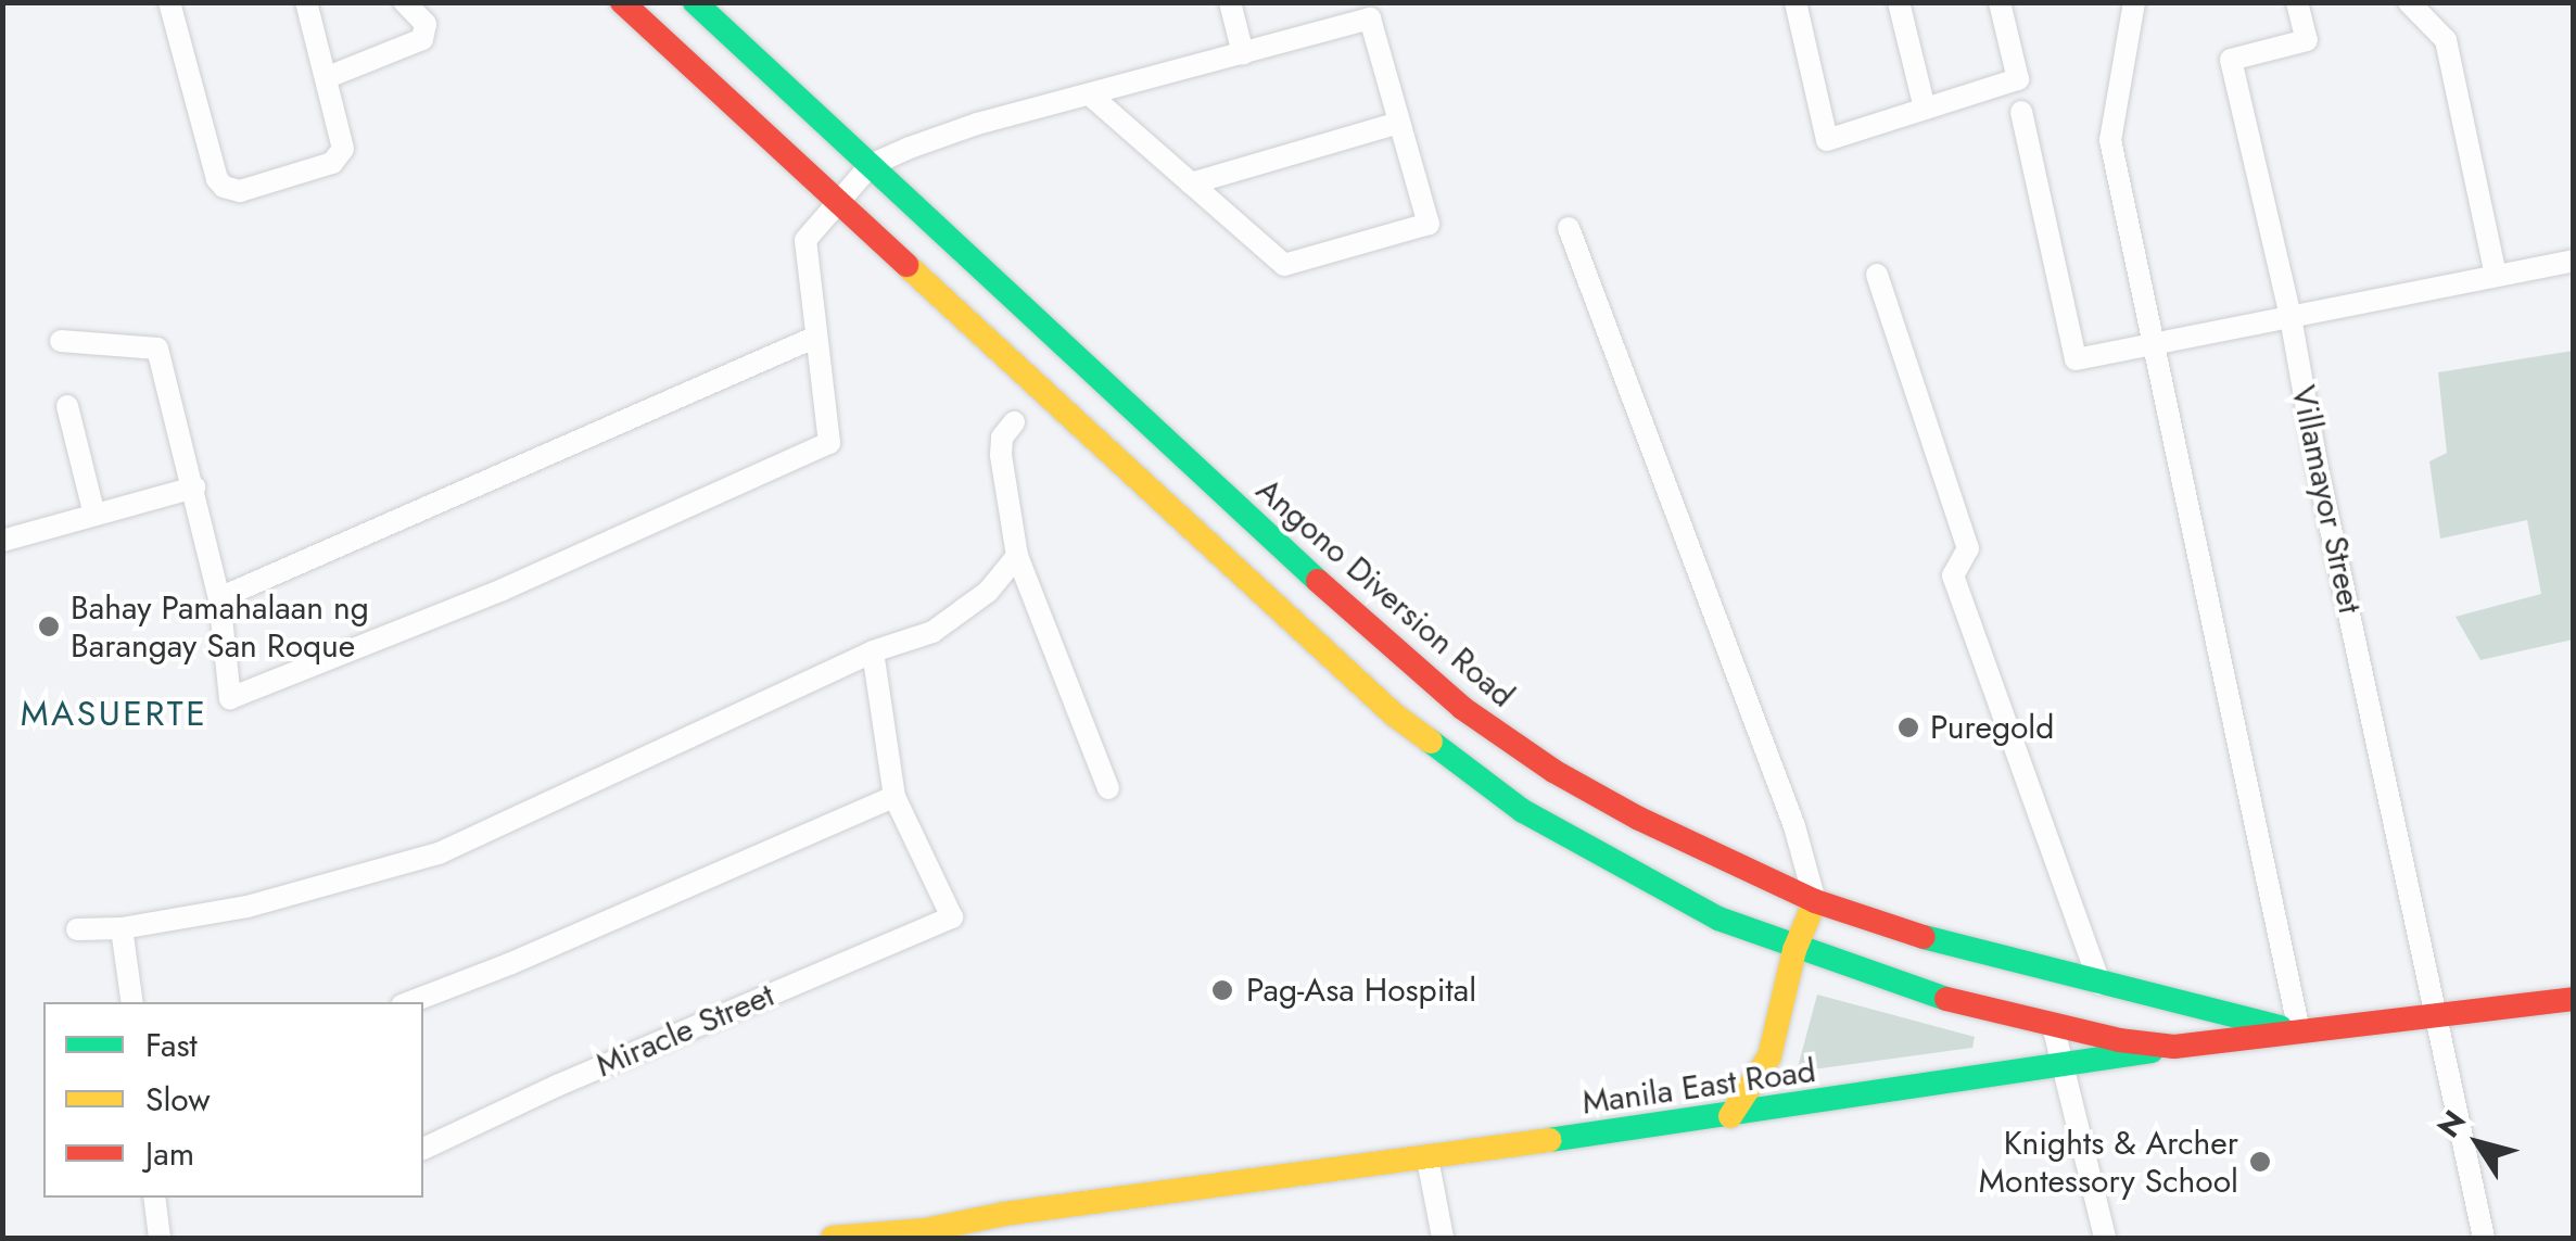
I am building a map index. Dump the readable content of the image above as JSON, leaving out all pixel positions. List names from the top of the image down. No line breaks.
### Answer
{"streets":{"main road":["Angono Diversion Road","Manila East Road"],"street":["Villamayor Street","Miracle Street"]},"crossings":[["Villamayor Street","Manila East Road"],["Angono Diversion Road","Manila East Road"]],"districts":["MASUERTE"],"places":["Bahay Pamahalaan ng Barangay San Roque","Puregold","Pag-Asa Hospital","Knights & Archer Montessory School"],"legend":["Fast","Slow","Jam"],"north":"top left"}
